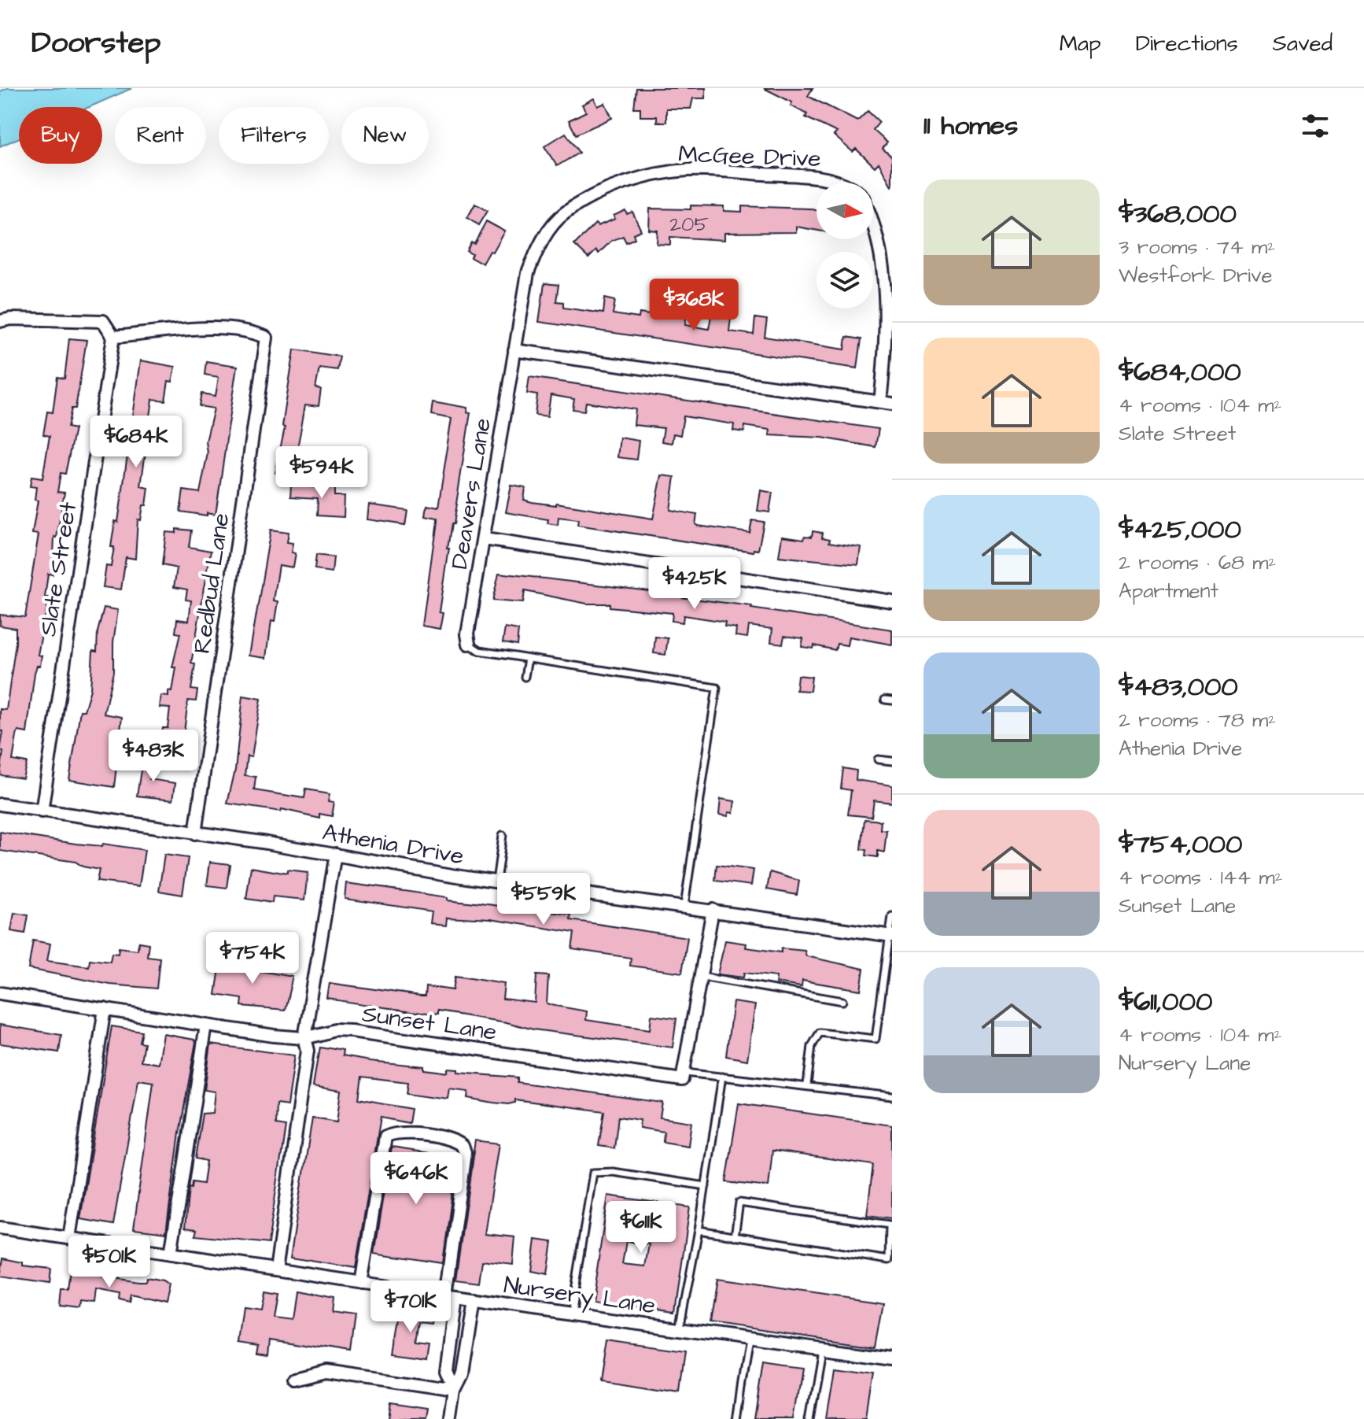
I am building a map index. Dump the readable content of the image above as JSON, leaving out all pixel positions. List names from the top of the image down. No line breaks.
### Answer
{"streets":{"street":["McGee Drive","Deavers Lane","Slate Street","Redbud Lane","Athenia Drive","Sunset Lane","Nursery Lane"]},"crossings":[["McGee Drive","Deavers Lane"],["Slate Street","Redbud Lane"],["Slate Street","Athenia Drive"],["Redbud Lane","Athenia Drive"]],"house_numbers":["205"],"north":"right","page":{"header":"Doorstep","nav":["Map","Directions","Saved"],"heading":"11 homes","chip":["Buy","Rent","Filters","New"],"list":[{"name":"$368,000","note":"3 rooms · 74 m² · Westfork Drive"},{"name":"$684,000","note":"4 rooms · 104 m² · Slate Street"},{"name":"$425,000","note":"2 rooms · 68 m² · Apartment"},{"name":"$483,000","note":"2 rooms · 78 m² · Athenia Drive"},{"name":"$754,000","note":"4 rooms · 144 m² · Sunset Lane"},{"name":"$611,000","note":"4 rooms · 104 m² · Nursery Lane"}],"price":["$368K","$684K","$594K","$425K","$483K","$559K","$754K","$646K","$611K","$501K","$701K"]}}
